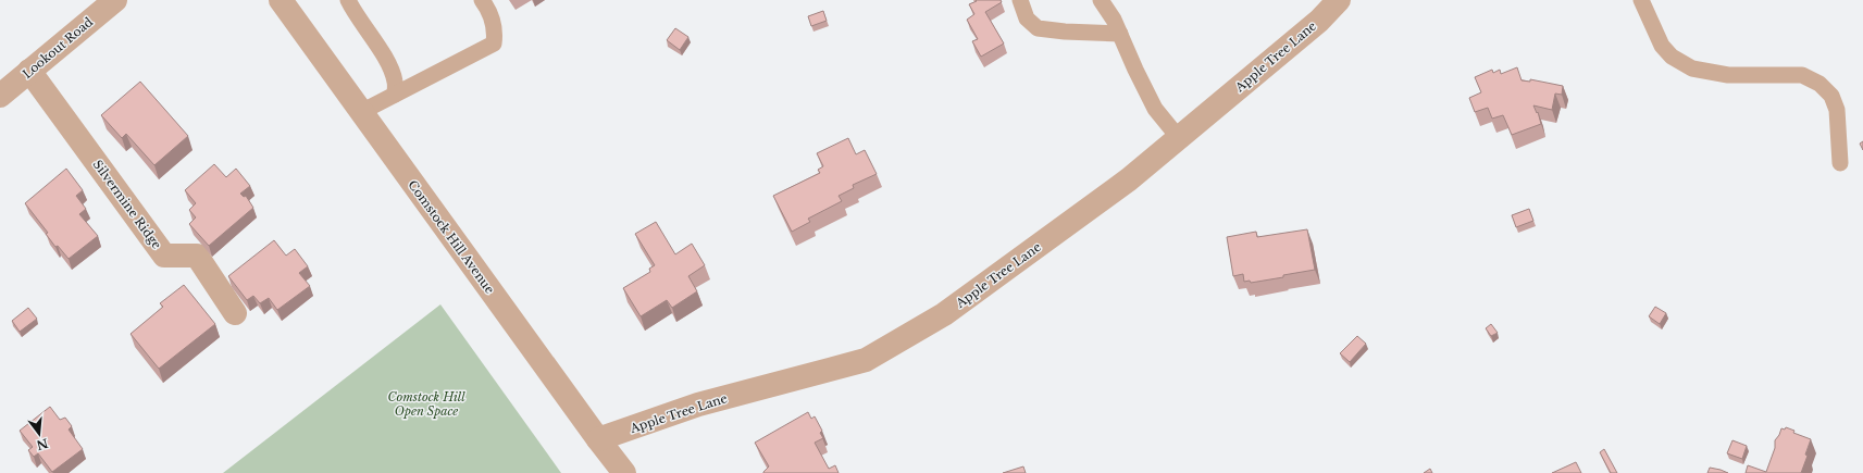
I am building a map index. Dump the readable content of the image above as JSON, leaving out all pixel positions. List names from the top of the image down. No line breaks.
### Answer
{"streets":{"street":["Lookout Road","Apple Tree Lane","Silvermine Ridge","Comstock Hill Avenue"]},"crossings":[["Lookout Road","Silvermine Ridge"],["Apple Tree Lane","Comstock Hill Avenue"]],"parks":["Comstock Hill Open Space"],"north":"bottom"}
